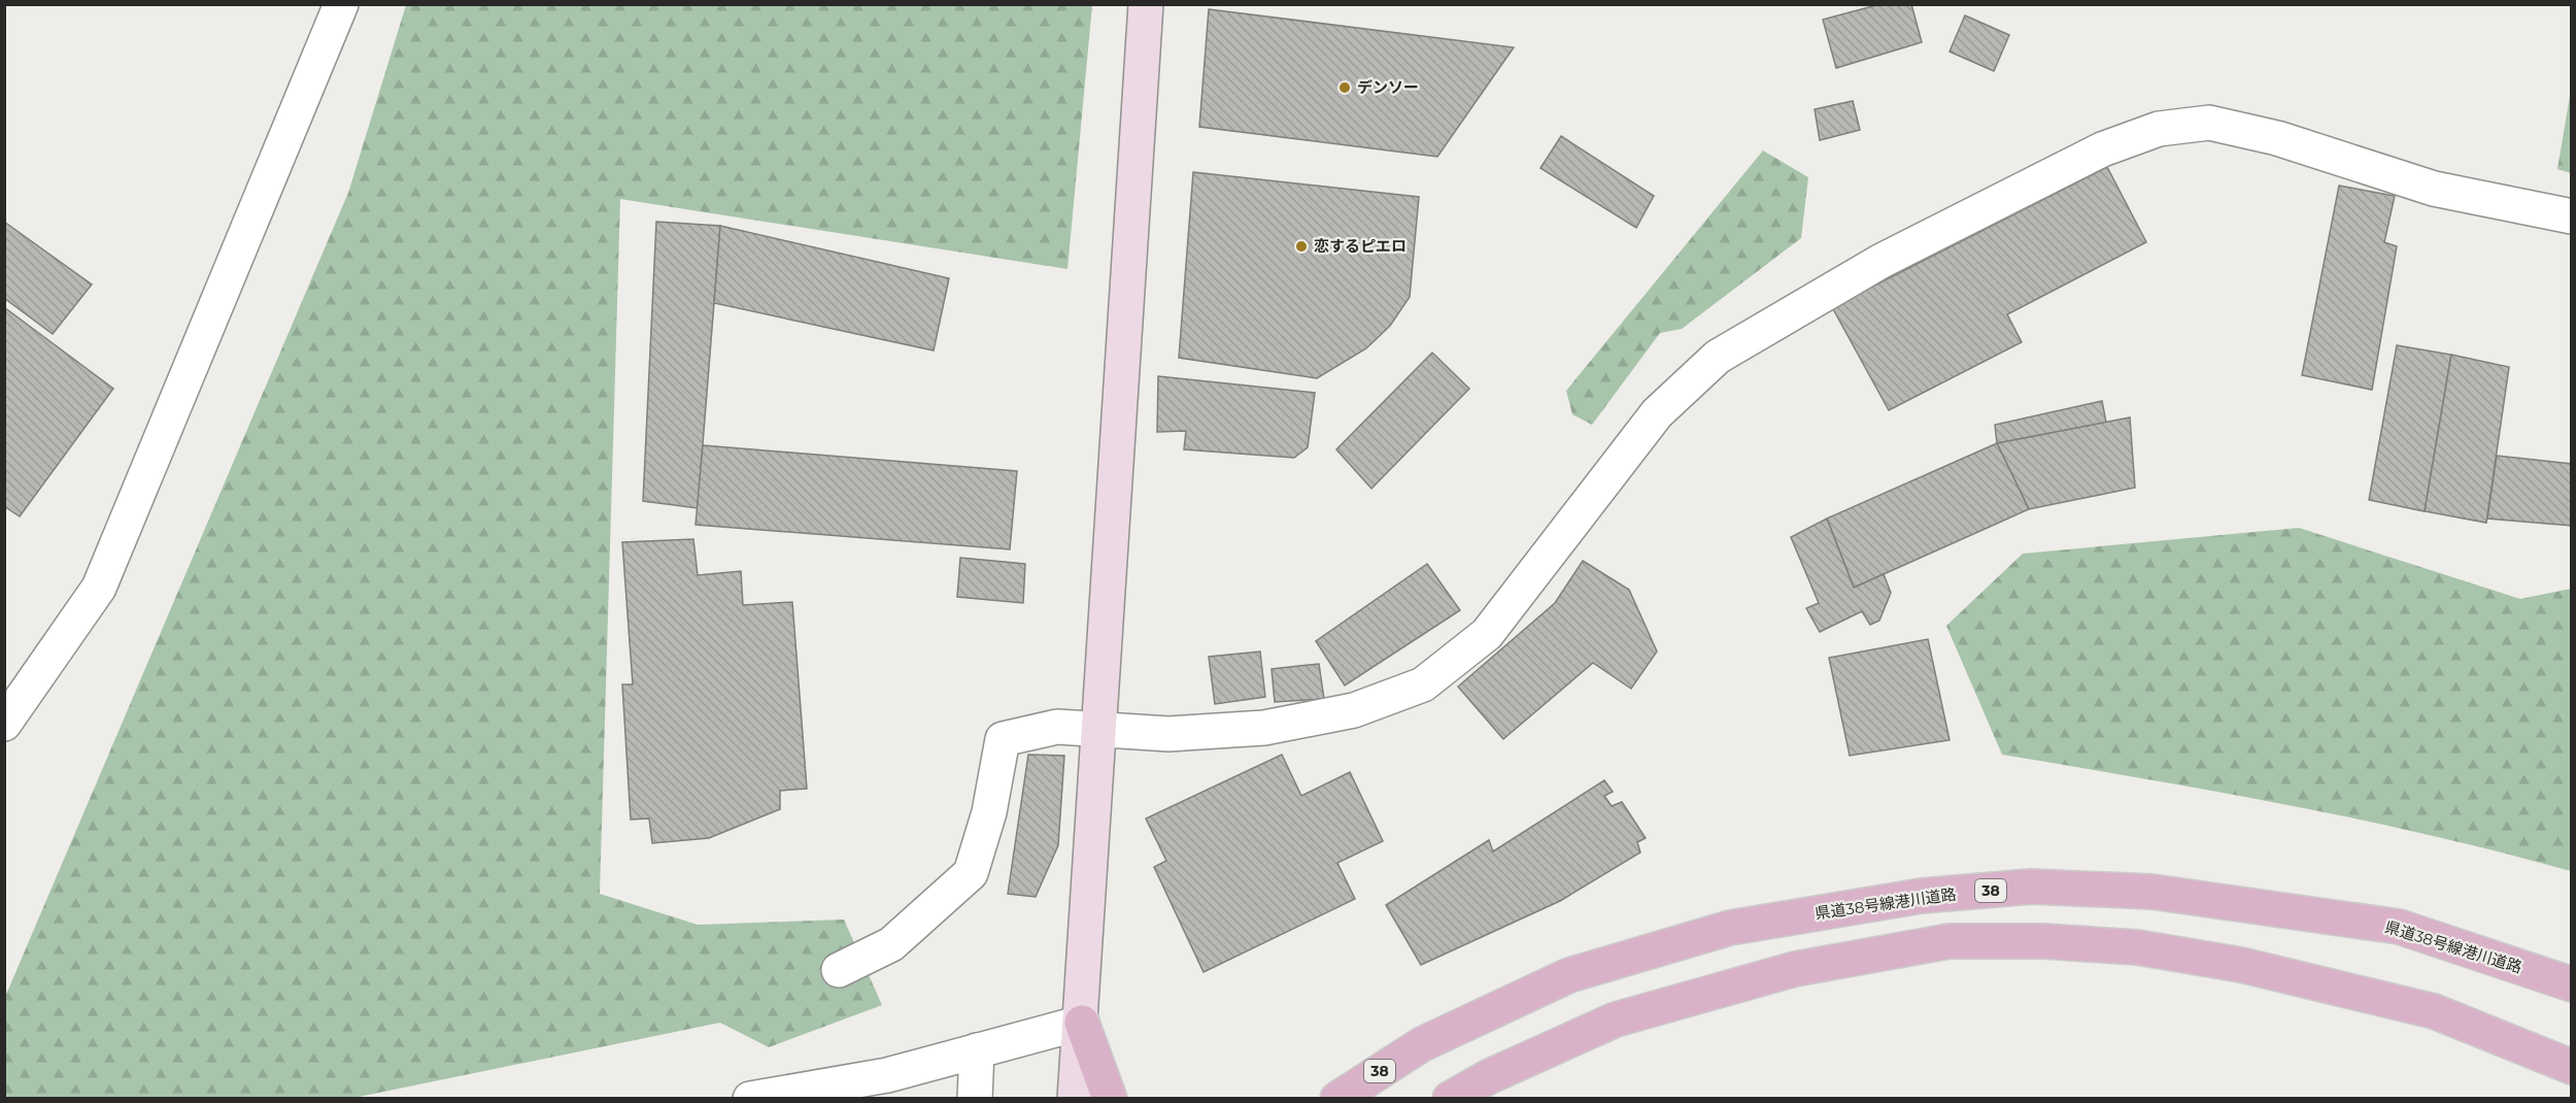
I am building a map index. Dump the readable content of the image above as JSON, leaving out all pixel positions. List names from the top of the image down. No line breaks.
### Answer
{"streets":{"main road":["38","県道38号線港川道路"]},"places":["デンソー","恋するピエロ"]}
